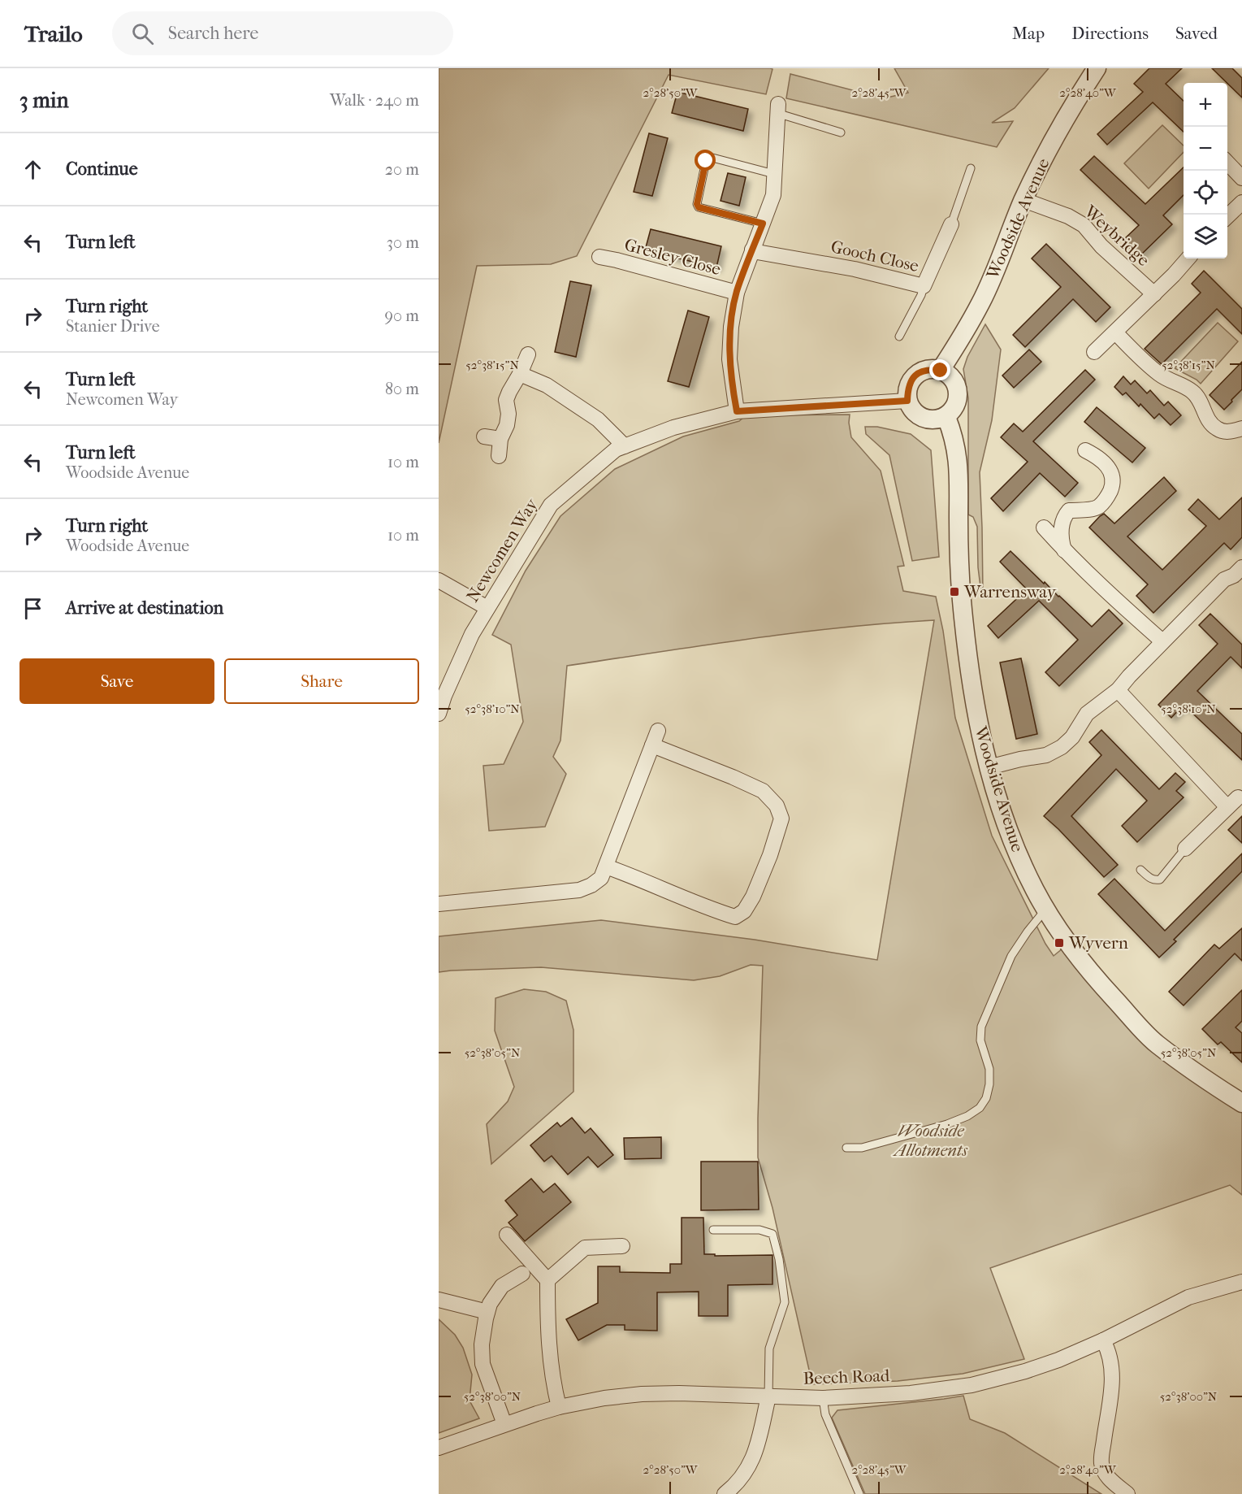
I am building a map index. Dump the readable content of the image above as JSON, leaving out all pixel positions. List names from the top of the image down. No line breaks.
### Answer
{"streets":{"street":["Woodside Avenue","Weybridge","Gooch Close","Gresley Close","Newcomen Way","Beech Road"]},"crossings":[["Woodside Avenue","Weybridge"],["Woodside Avenue","Newcomen Way"]],"parks":["Woodside Allotments"],"places":{"transit":["Warrensway","Wyvern"]},"page":{"header":"Trailo","search":"Search here","nav":["Map","Directions","Saved"],"heading":["3 min","Walk · 240 m"],"map_buttons":["+","−"],"list":[["Continue","20 m"],["Turn left","30 m"],["Turn right","Stanier Drive","90 m"],["Turn left","Newcomen Way","80 m"],["Turn left","Woodside Avenue","10 m"],["Turn right","Woodside Avenue","10 m"],"Arrive at destination"],"buttons":["Save","Share"]},"coordinates":["2°28'50\"W","2°28'45\"W","2°28'40\"W","52°38'15\"N","52°38'10\"N","52°38'05\"N","52°38'00\"N"]}
